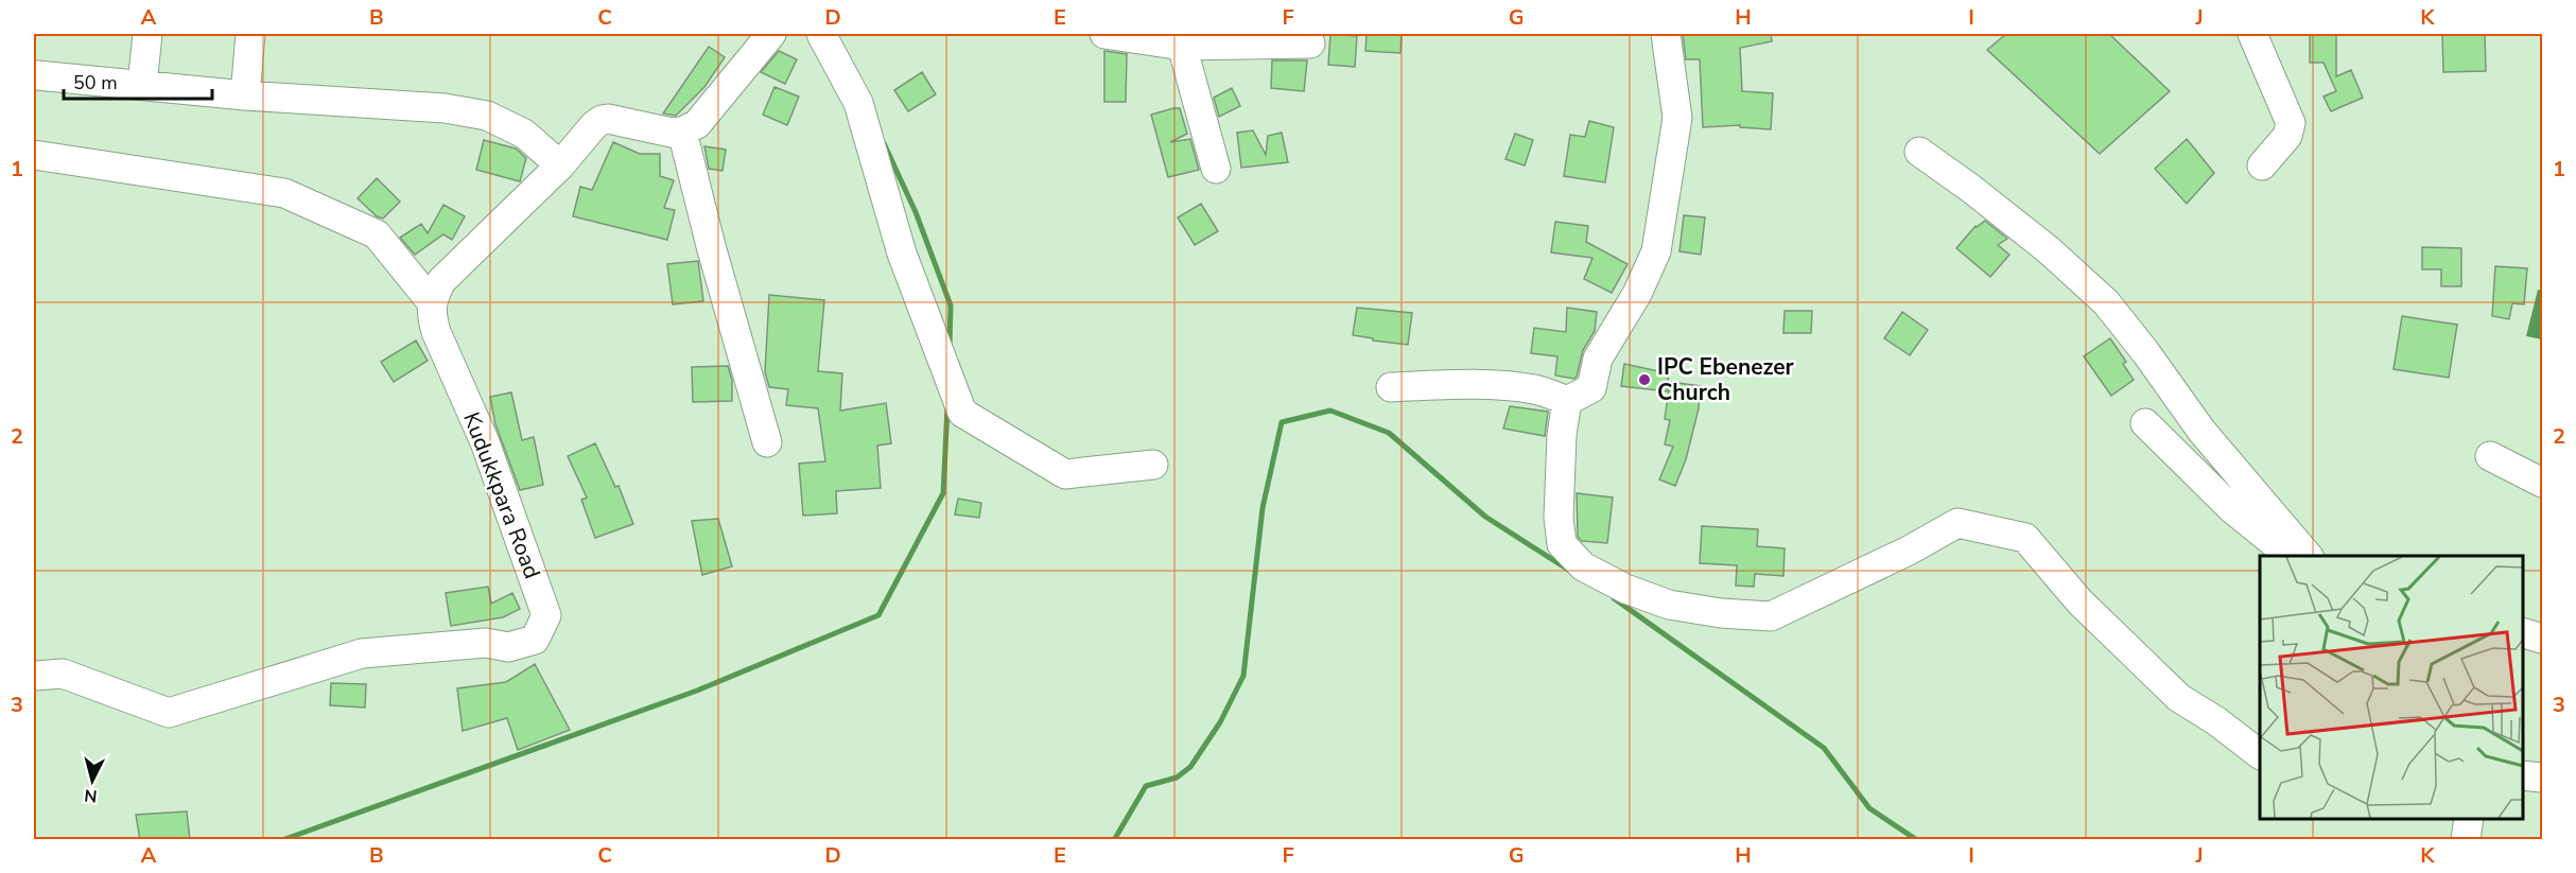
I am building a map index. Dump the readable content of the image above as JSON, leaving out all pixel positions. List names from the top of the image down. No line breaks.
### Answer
{"streets":{"street":["Kudukkpara Road"]},"places":["IPC Ebenezer Church"],"scale_bar":"50 m","north":"bottom","grid":{"columns":["A","B","C","D","E","F","G","H","I","J","K"],"rows":["1","2","3"]}}
